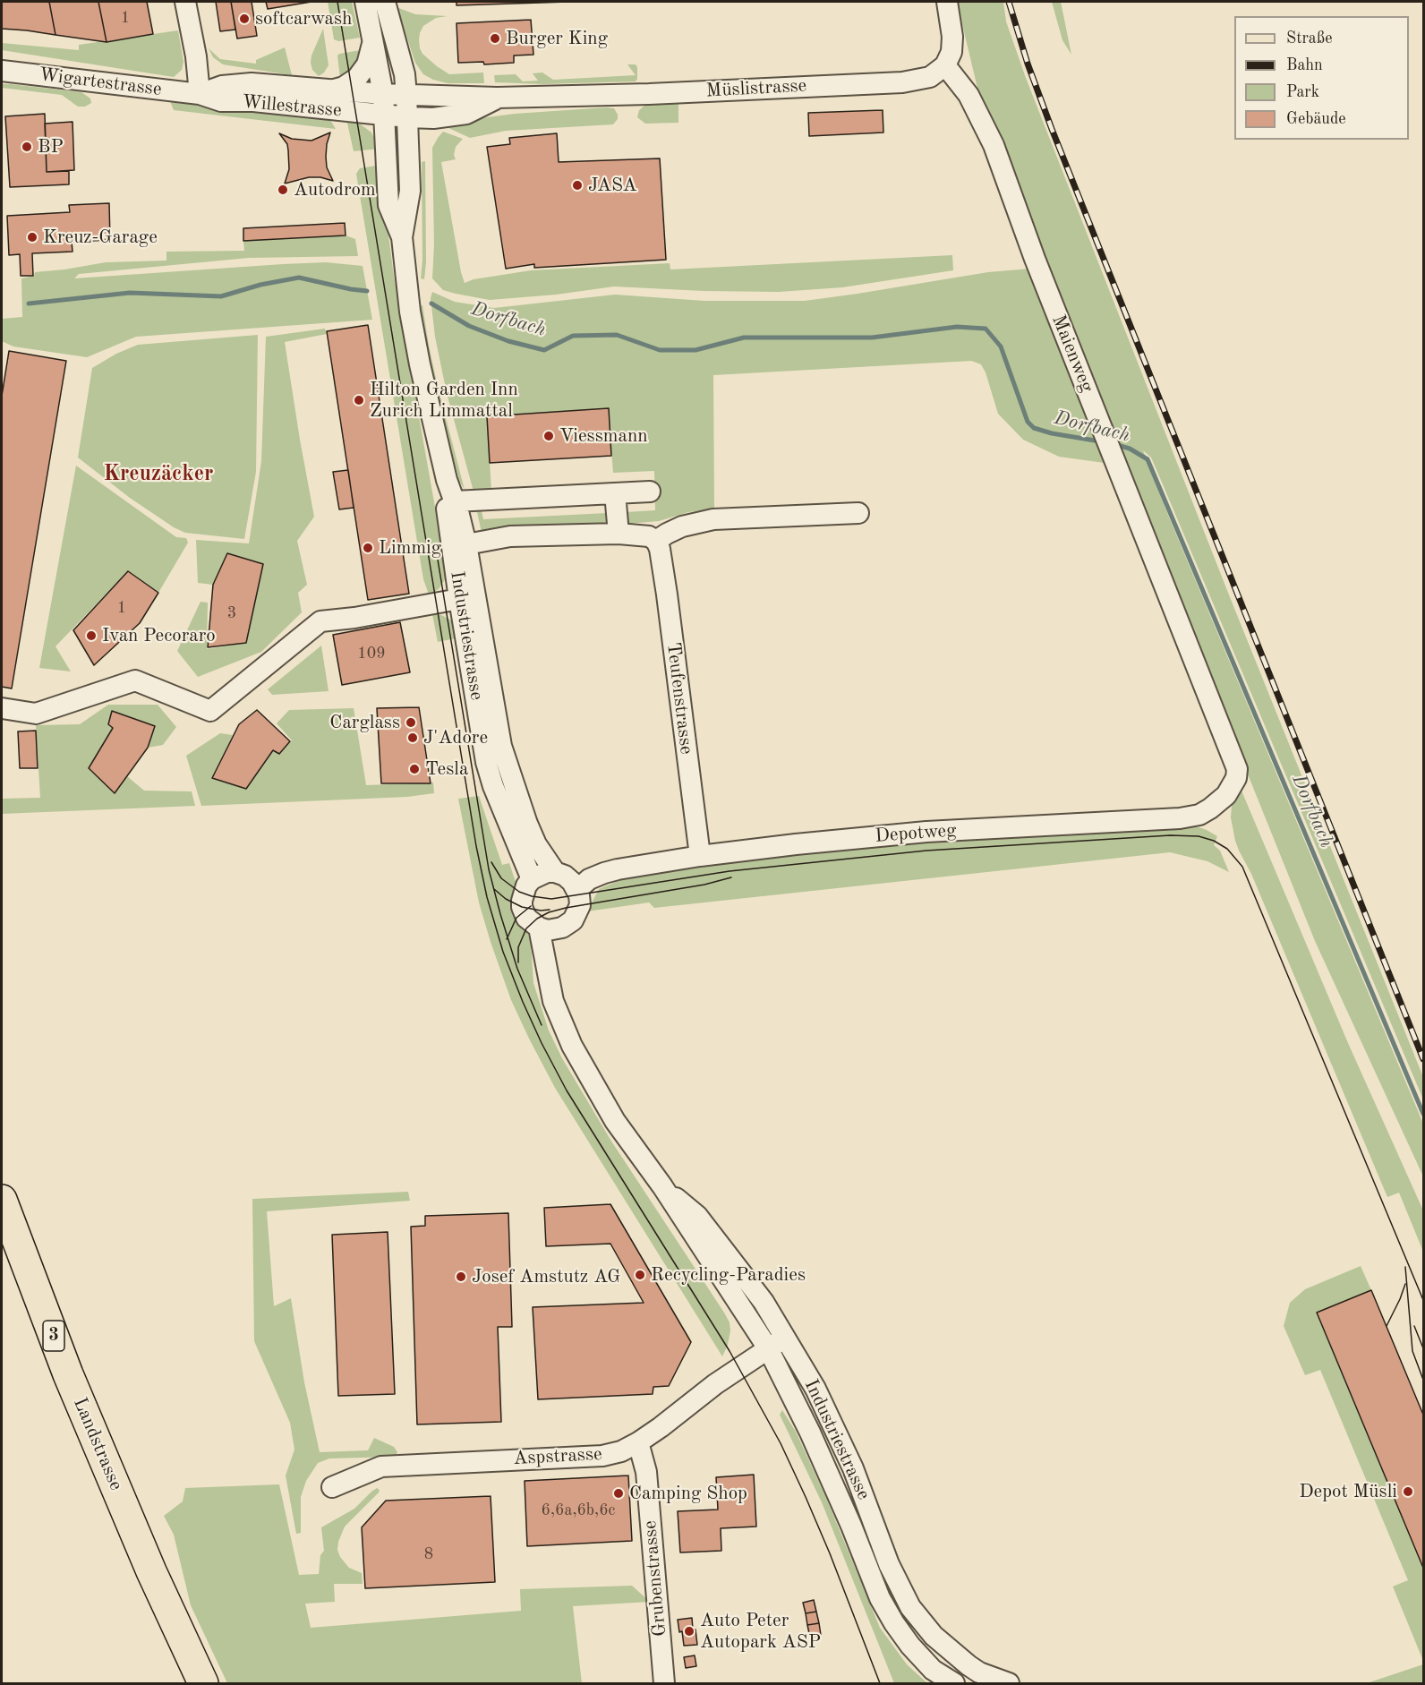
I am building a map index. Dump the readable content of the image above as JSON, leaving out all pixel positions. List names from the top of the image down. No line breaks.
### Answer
{"streets":{"main road":["3","Landstrasse"],"street":["Wigartestrasse","Müslistrasse","Willestrasse","Maienweg","Industriestrasse","Teufenstrasse","Depotweg","Aspstrasse","Grubenstrasse"]},"crossings":[["Wigartestrasse","Willestrasse"],["Müslistrasse","Willestrasse"],["Müslistrasse","Maienweg"],["Müslistrasse","Industriestrasse"],["Willestrasse","Industriestrasse"],["Maienweg","Depotweg"],["Industriestrasse","Depotweg"],["Industriestrasse","Aspstrasse"],["Teufenstrasse","Depotweg"],["Aspstrasse","Grubenstrasse"]],"districts":["Kreuzäcker"],"water":["Dorfbach"],"places":["softcarwash","Burger King","BP","JASA","Autodrom","Kreuz-Garage","Hilton Garden Inn Zurich Limmattal","Viessmann","Limmig","Ivan Pecoraro","Carglass","J'Adore","Tesla","Recycling-Paradies","Josef Amstutz AG","Depot Müsli","Camping Shop","Auto Peter Autopark ASP"],"house_numbers":["1","1","3","109","6,6a,6b,6c","8"],"legend":["Straße","Bahn","Park","Gebäude"]}
